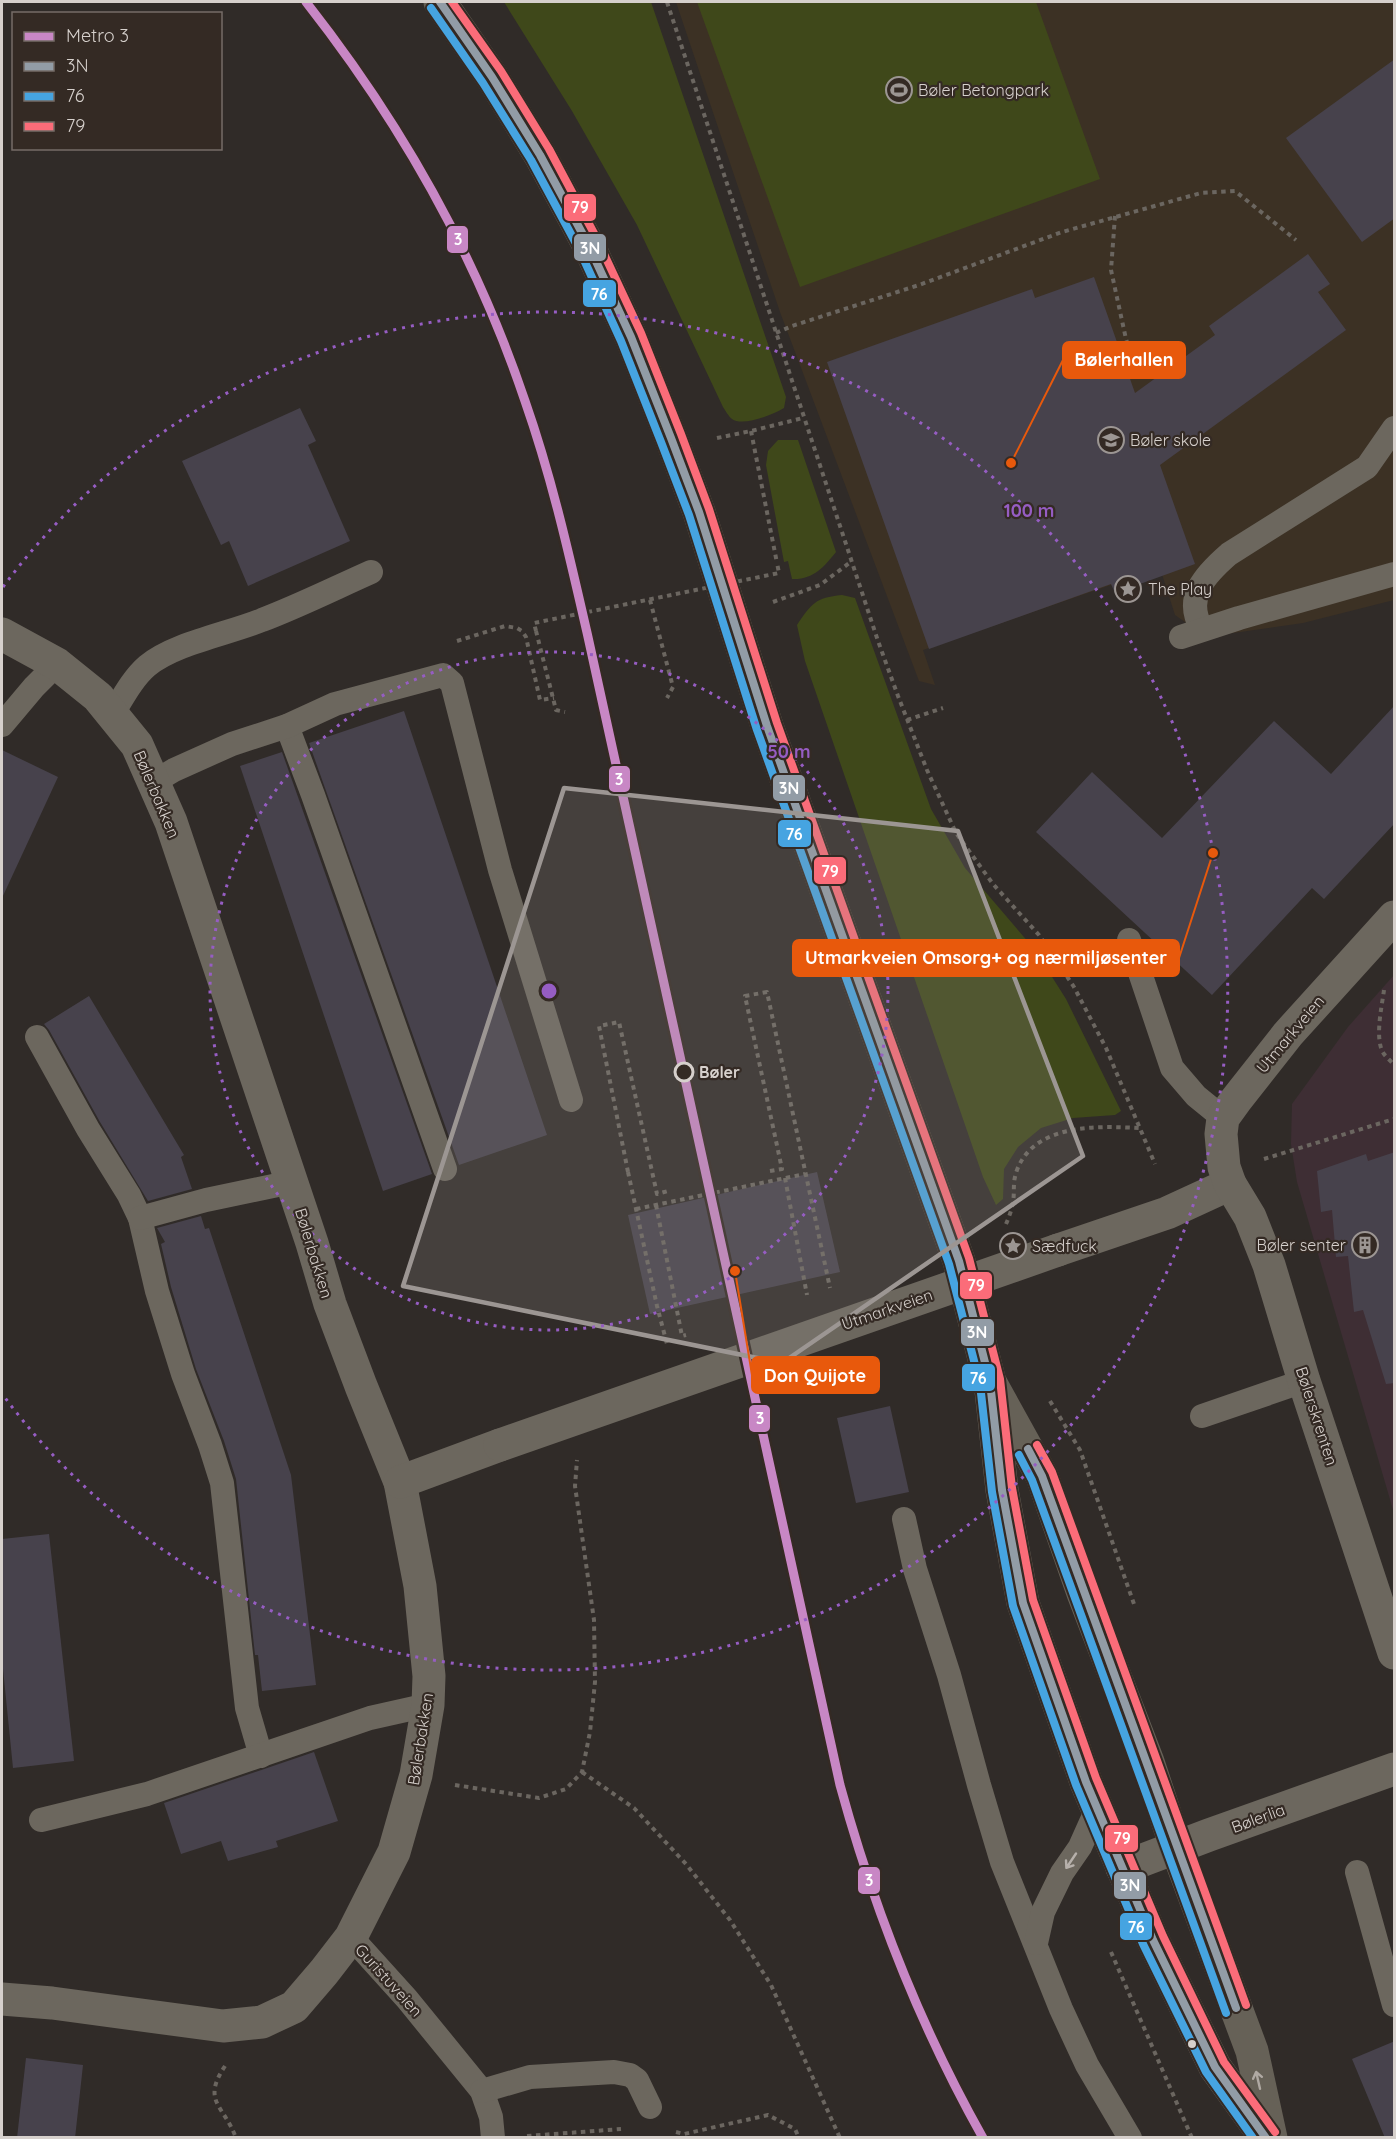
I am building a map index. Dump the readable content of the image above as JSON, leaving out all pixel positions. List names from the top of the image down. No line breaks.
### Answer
{"streets":{"street":["Bølerbakken","Utmarkveien","Bølerskrenten","Bølerlia","Guristuveien"]},"crossings":[["Bølerbakken","Utmarkveien"],["Bølerbakken","Guristuveien"],["Utmarkveien","Bølerskrenten"]],"places":{"sports":["Bøler Betongpark"],"school or university":["Bøler skole"],"other":["Bølerhallen","Utmarkveien Omsorg+ og nærmiljøsenter","Bøler","Don Quijote"],"place":["The Play","Sædfuck"],"building":["Bøler senter"]},"lines":["metro line 3","transit line 3N","transit line 79","transit line 76"],"legend":["Metro 3","3N","76","79"],"rings":["100 m","50 m"]}
